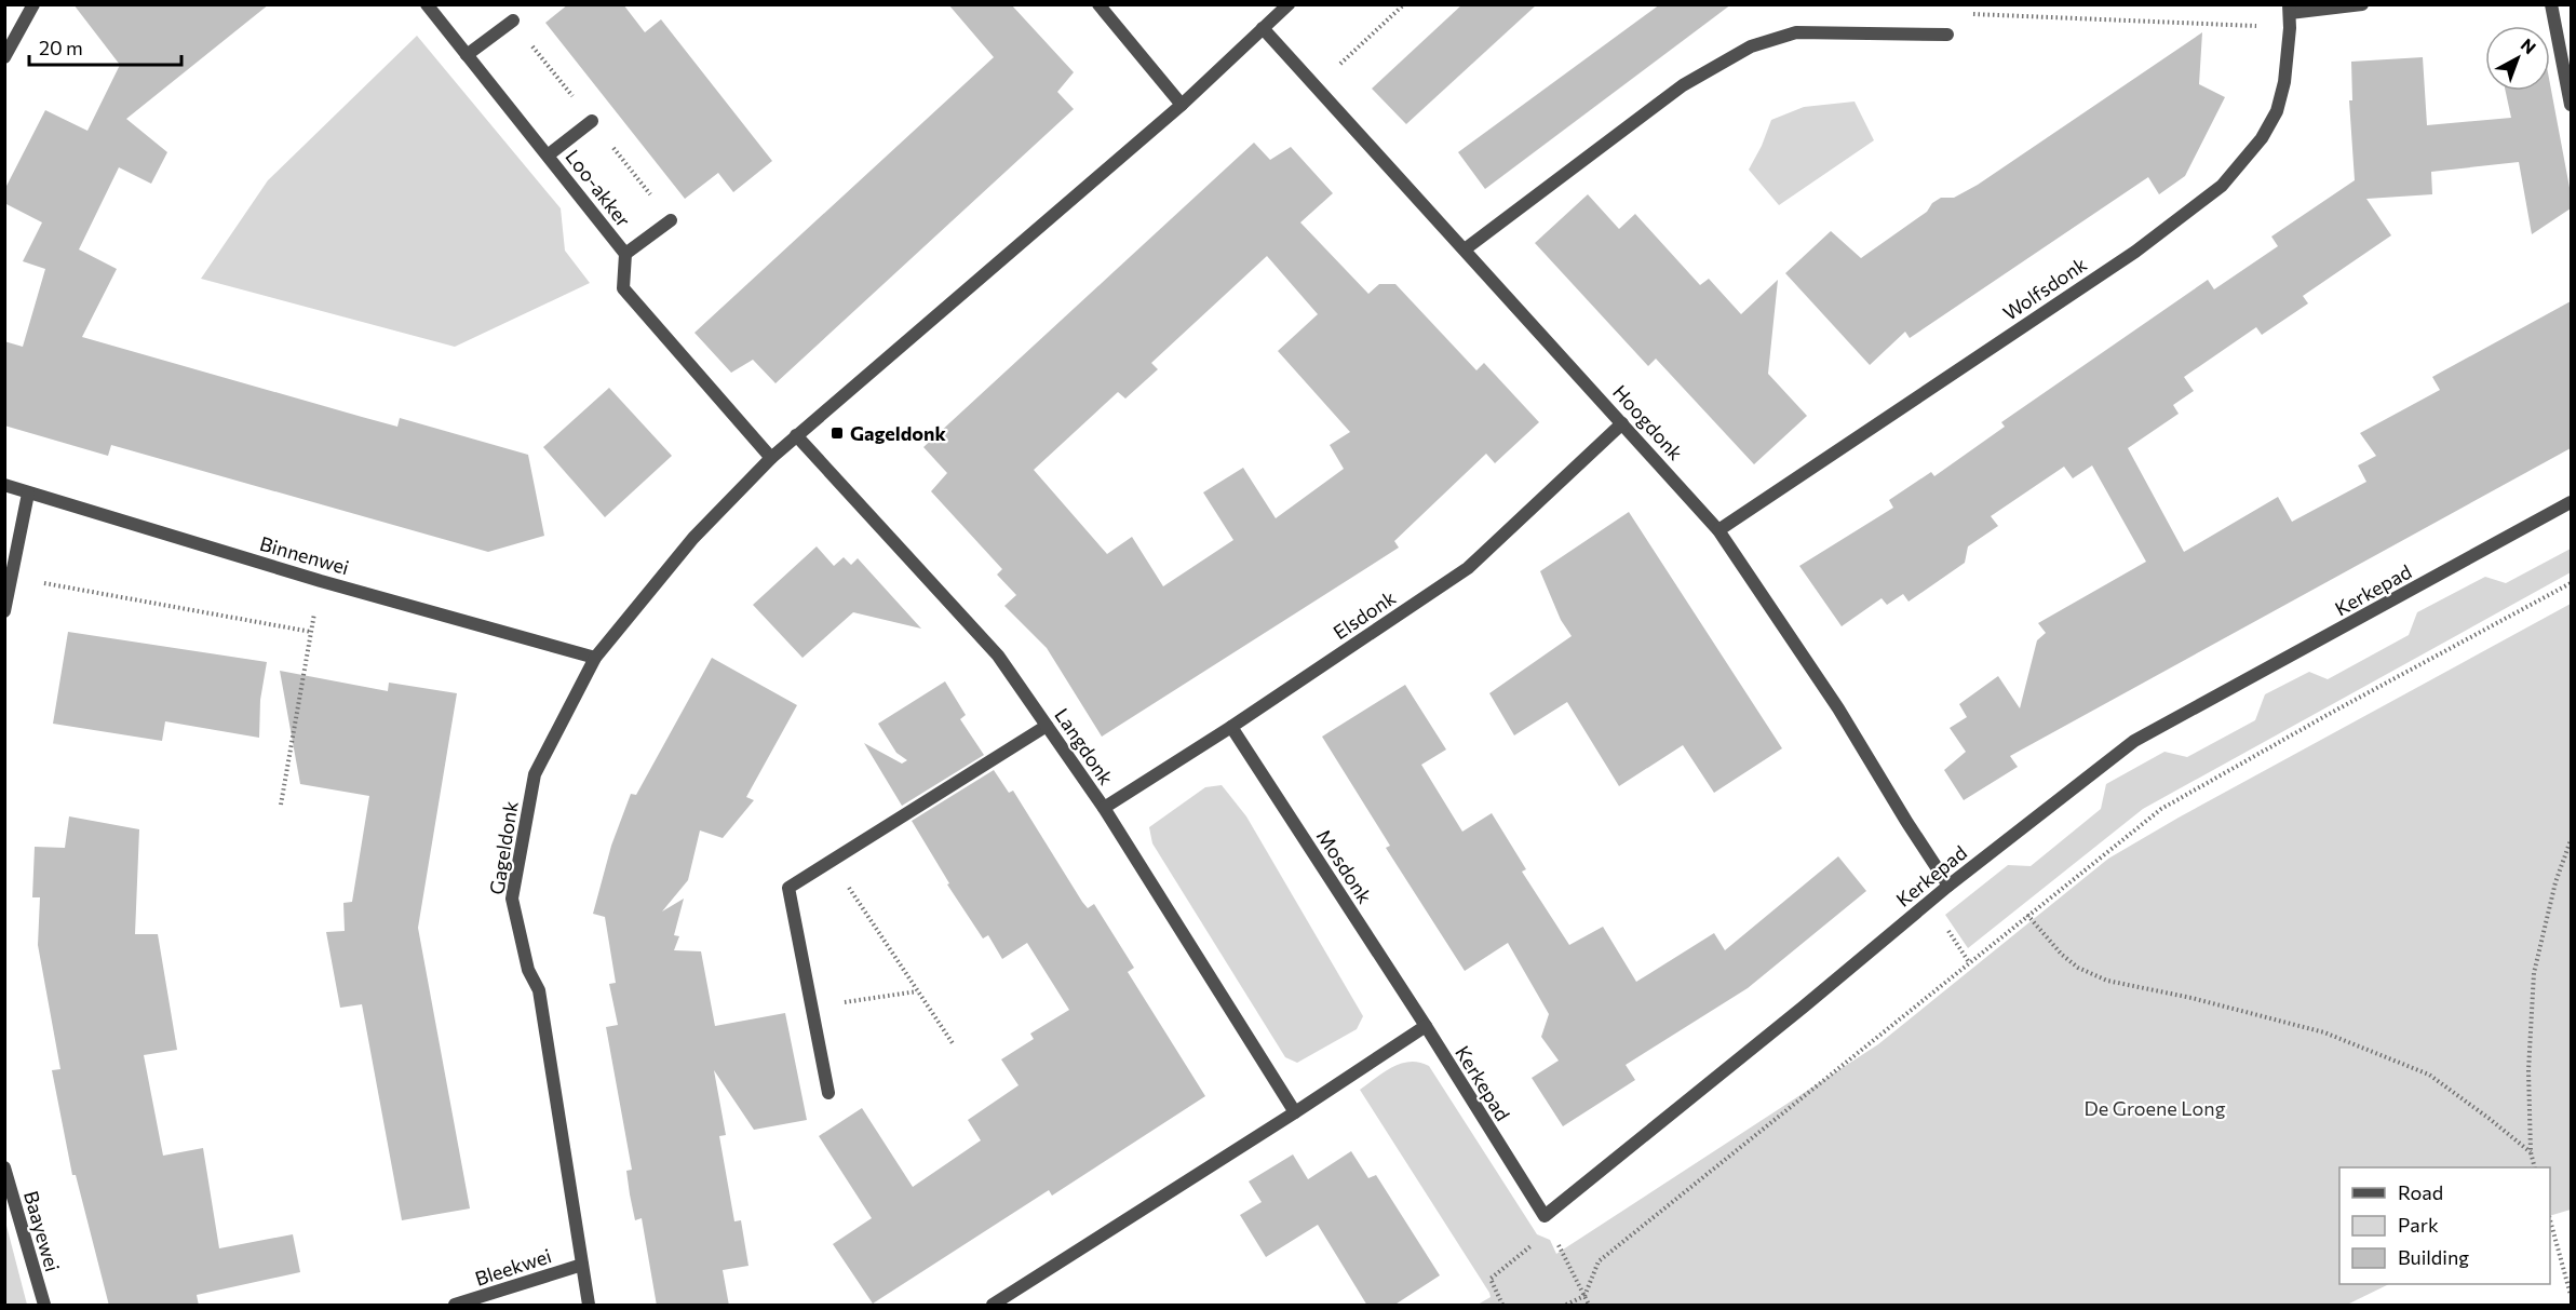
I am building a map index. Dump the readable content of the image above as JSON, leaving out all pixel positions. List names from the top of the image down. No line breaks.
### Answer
{"streets":{"street":["Loo-akker","Wolfsdonk","Hoogdonk","Binnenwei","Kerkepad","Elsdonk","Langdonk","Gageldonk","Mosdonk","Baayewei","Bleekwei"]},"crossings":[["Loo-akker","Gageldonk"],["Wolfsdonk","Hoogdonk"],["Hoogdonk","Kerkepad"],["Hoogdonk","Elsdonk"],["Hoogdonk","Gageldonk"],["Binnenwei","Gageldonk"],["Kerkepad","Mosdonk"],["Elsdonk","Langdonk"],["Elsdonk","Mosdonk"],["Langdonk","Gageldonk"],["Gageldonk","Bleekwei"]],"parks":["De Groene Long"],"places":{"transit":["Gageldonk"]},"legend":["Road","Park","Building"],"scale_bar":"20 m","north":"top right"}
